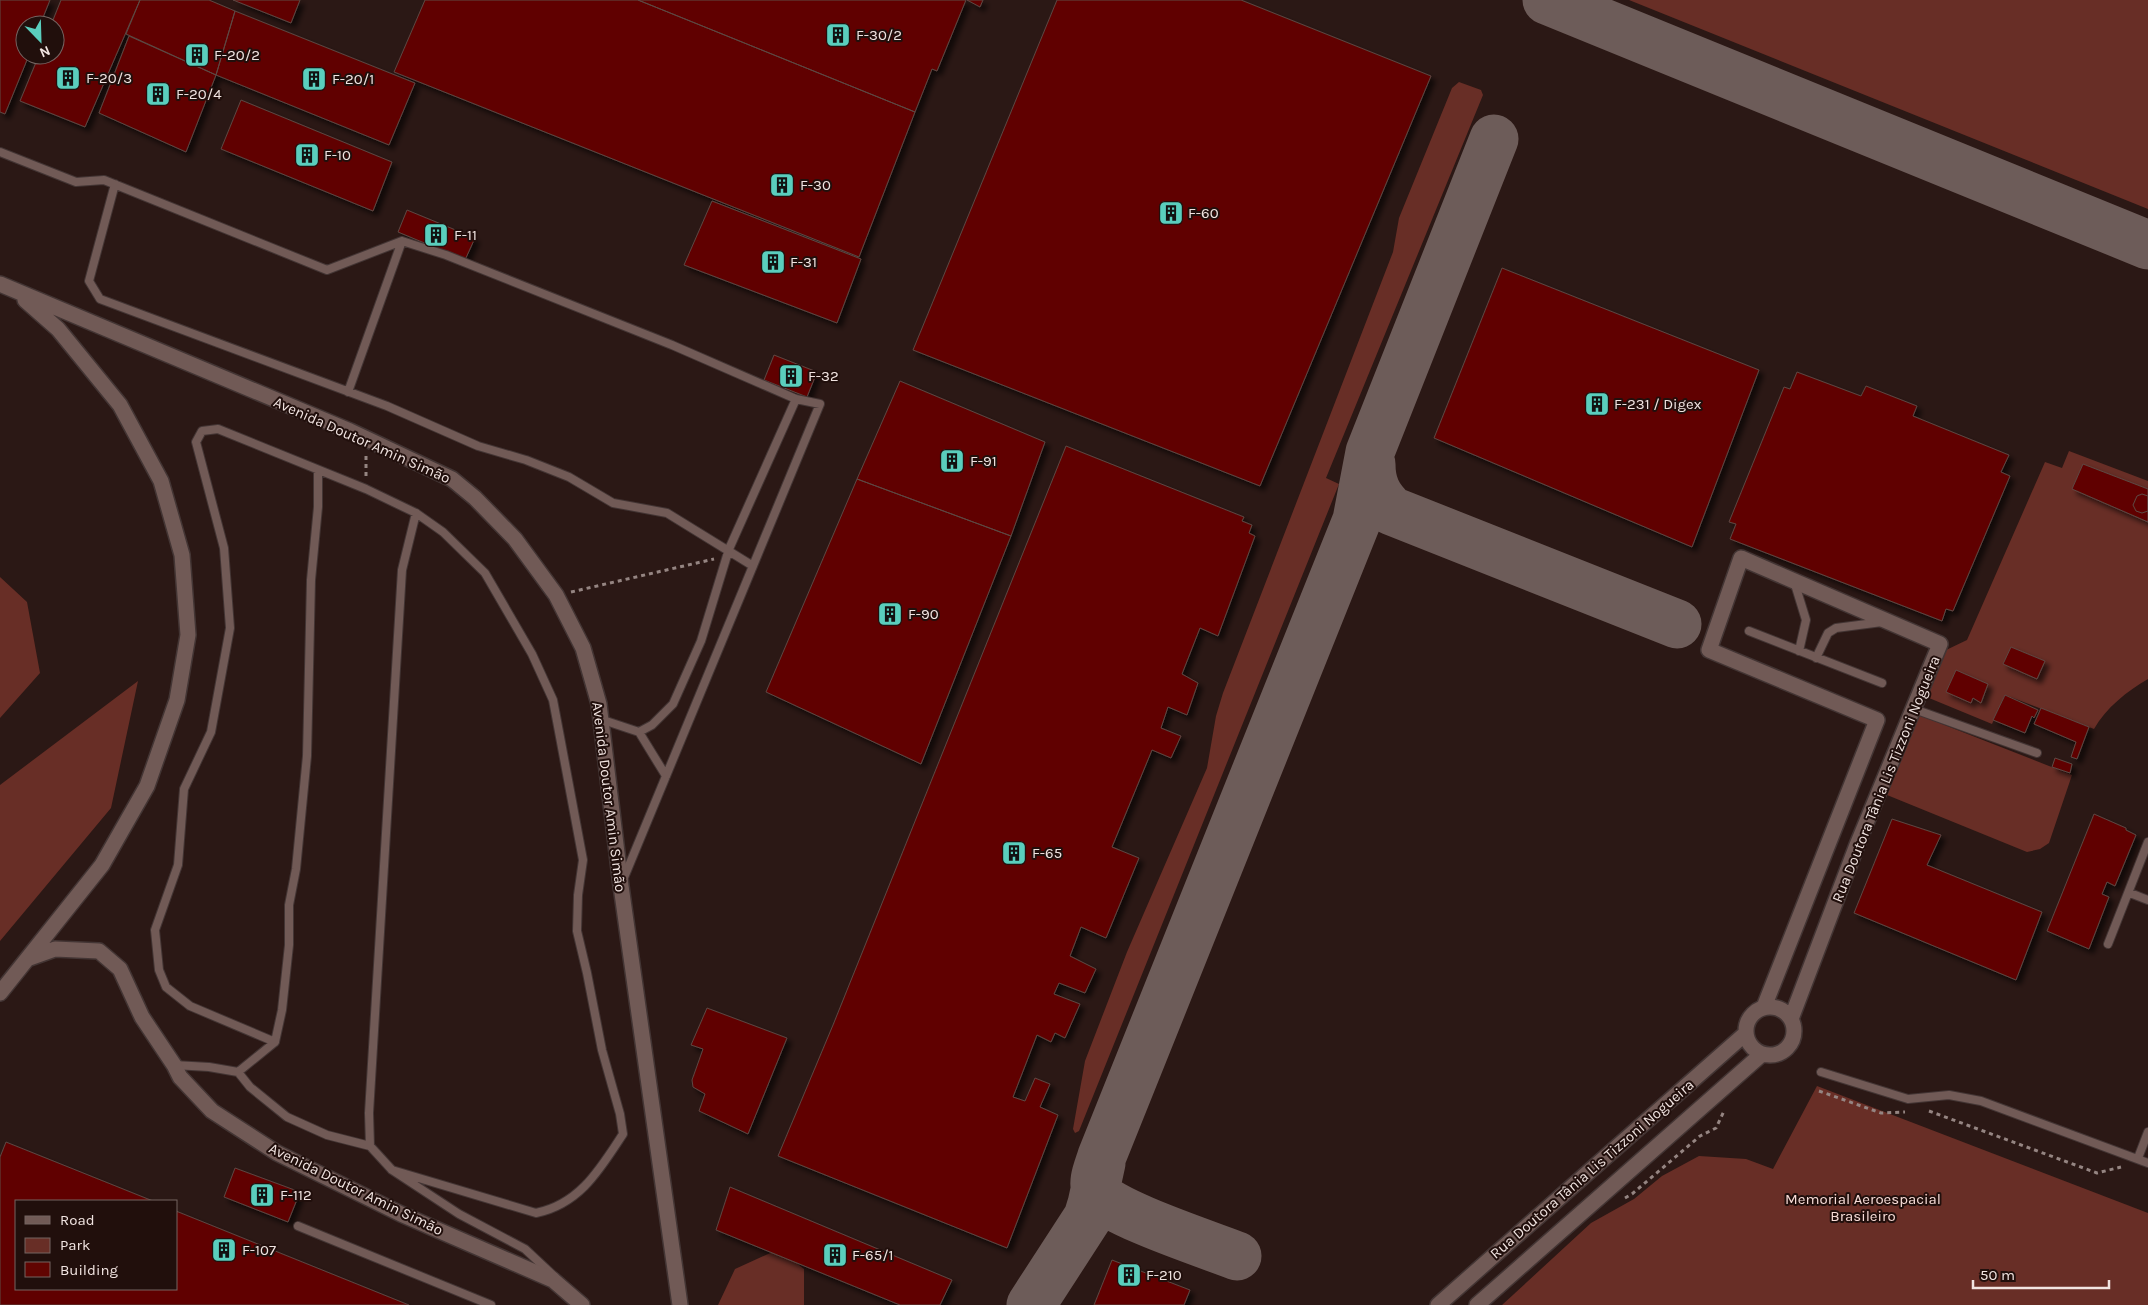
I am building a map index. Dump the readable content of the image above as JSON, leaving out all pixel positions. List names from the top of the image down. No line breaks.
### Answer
{"streets":{"street":["Avenida Doutor Amin Simão","Rua Doutora Tânia Lis Tizzoni Nogueira"]},"parks":["Memorial Aeroespacial Brasileiro"],"places":{"building":["F-30/2","F-20/2","F-20/3","F-20/1","F-20/4","F-10","F-30","F-60","F-11","F-31","F-32","F-231 / Digex","F-91","F-90","F-65","F-112","F-107","F-65/1","F-210"]},"legend":["Road","Park","Building"],"scale_bar":"50 m","north":"bottom right"}
